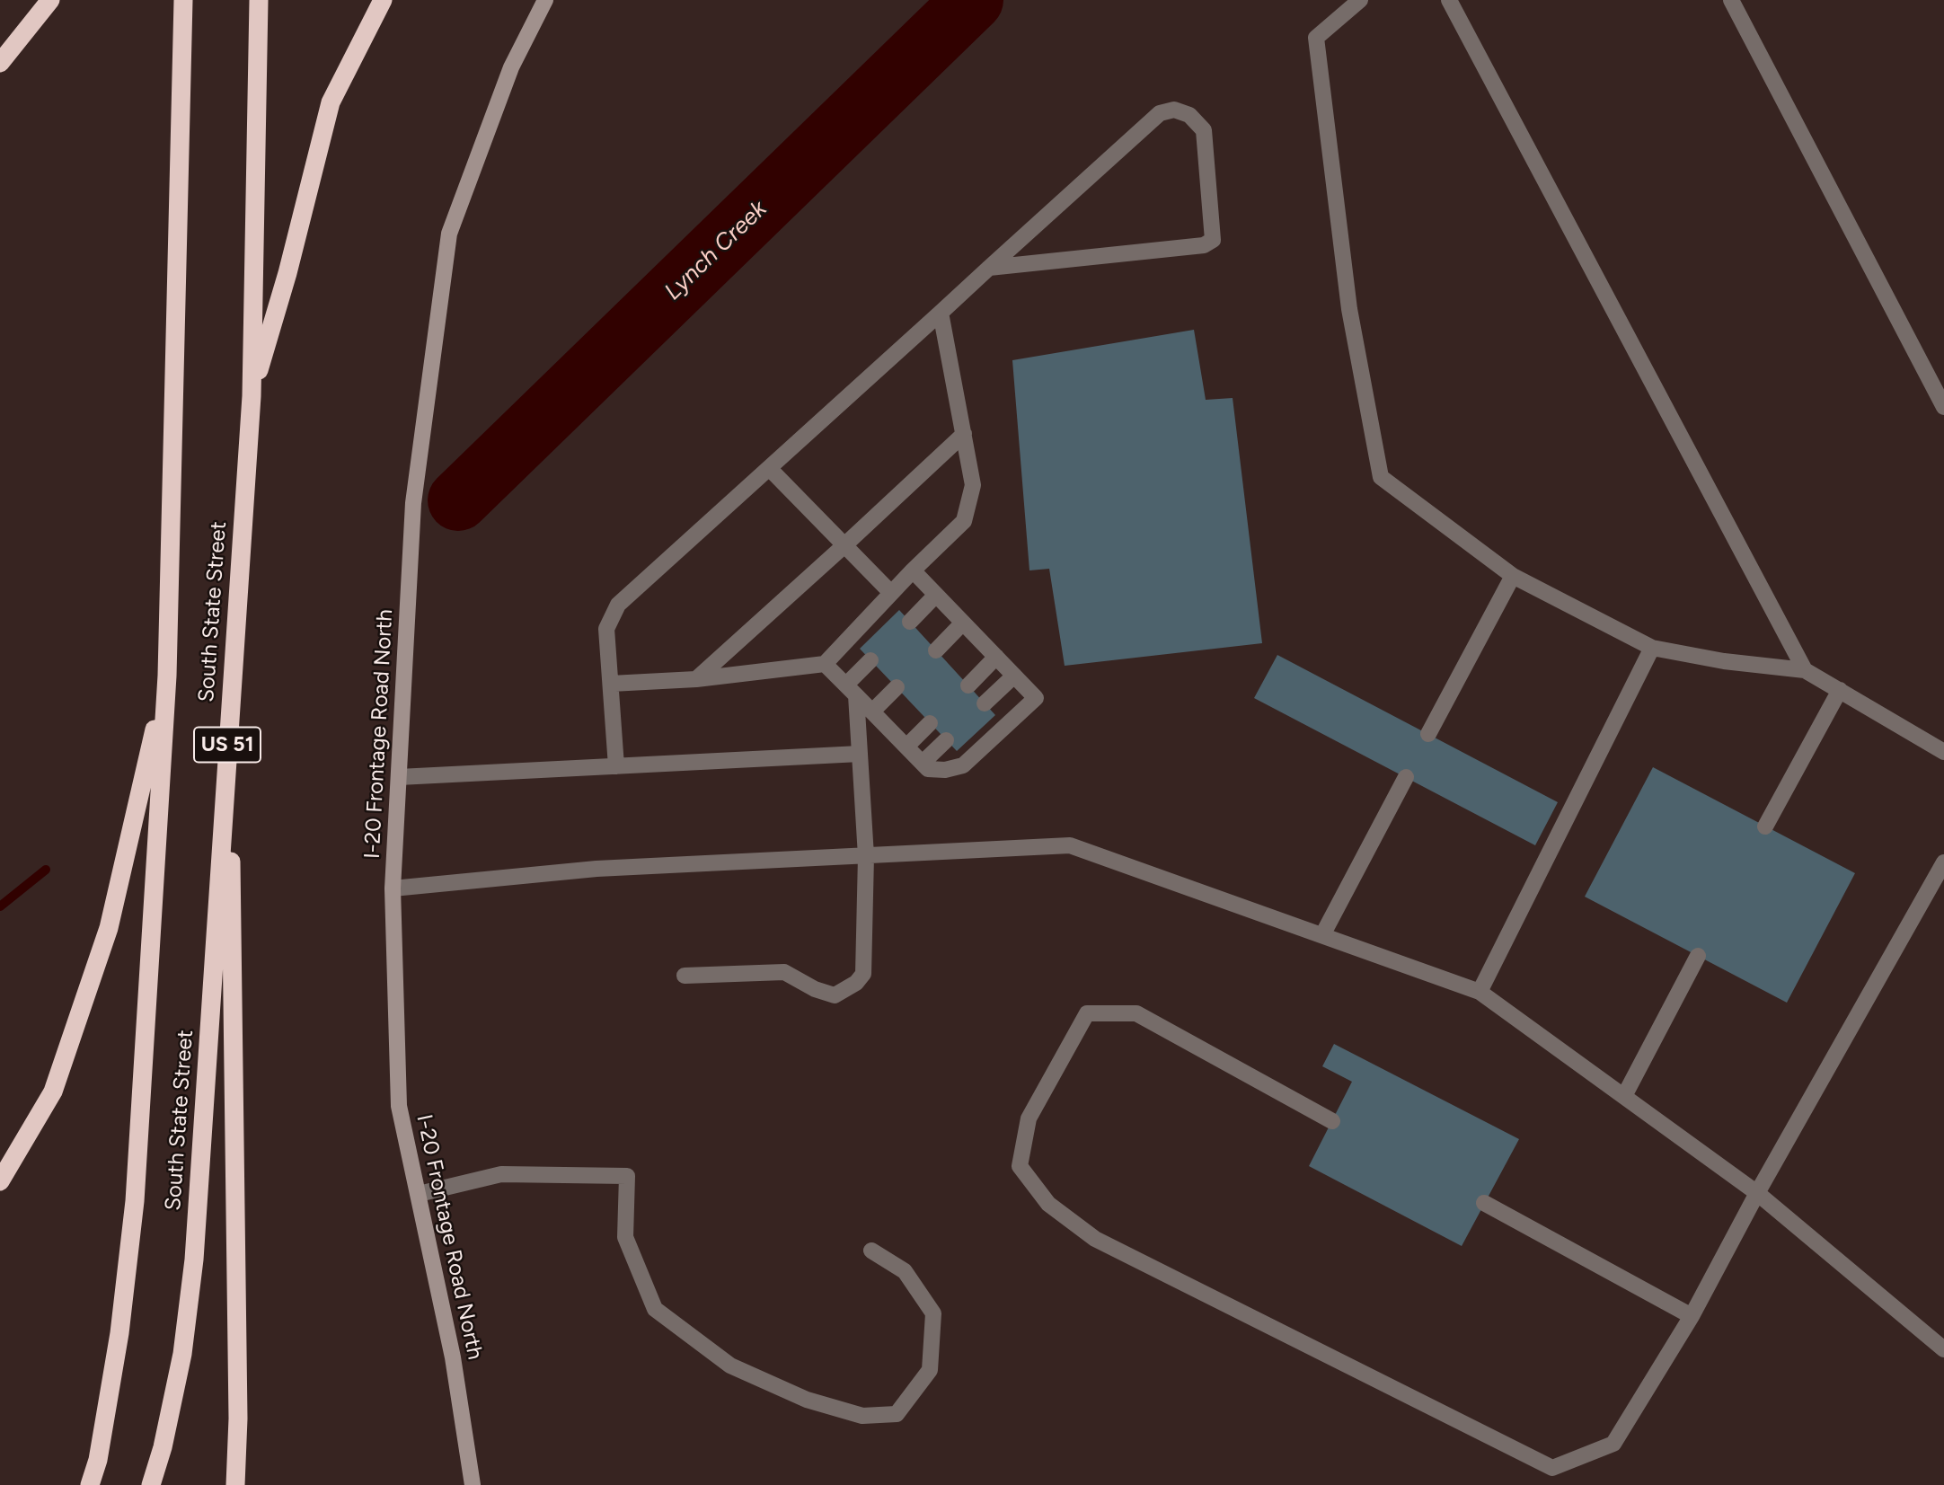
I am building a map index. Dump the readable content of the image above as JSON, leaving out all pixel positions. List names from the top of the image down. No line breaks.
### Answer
{"streets":{"highway":["South State Street","US 51"],"street":["I-20 Frontage Road North"]},"water":["Lynch Creek"]}
